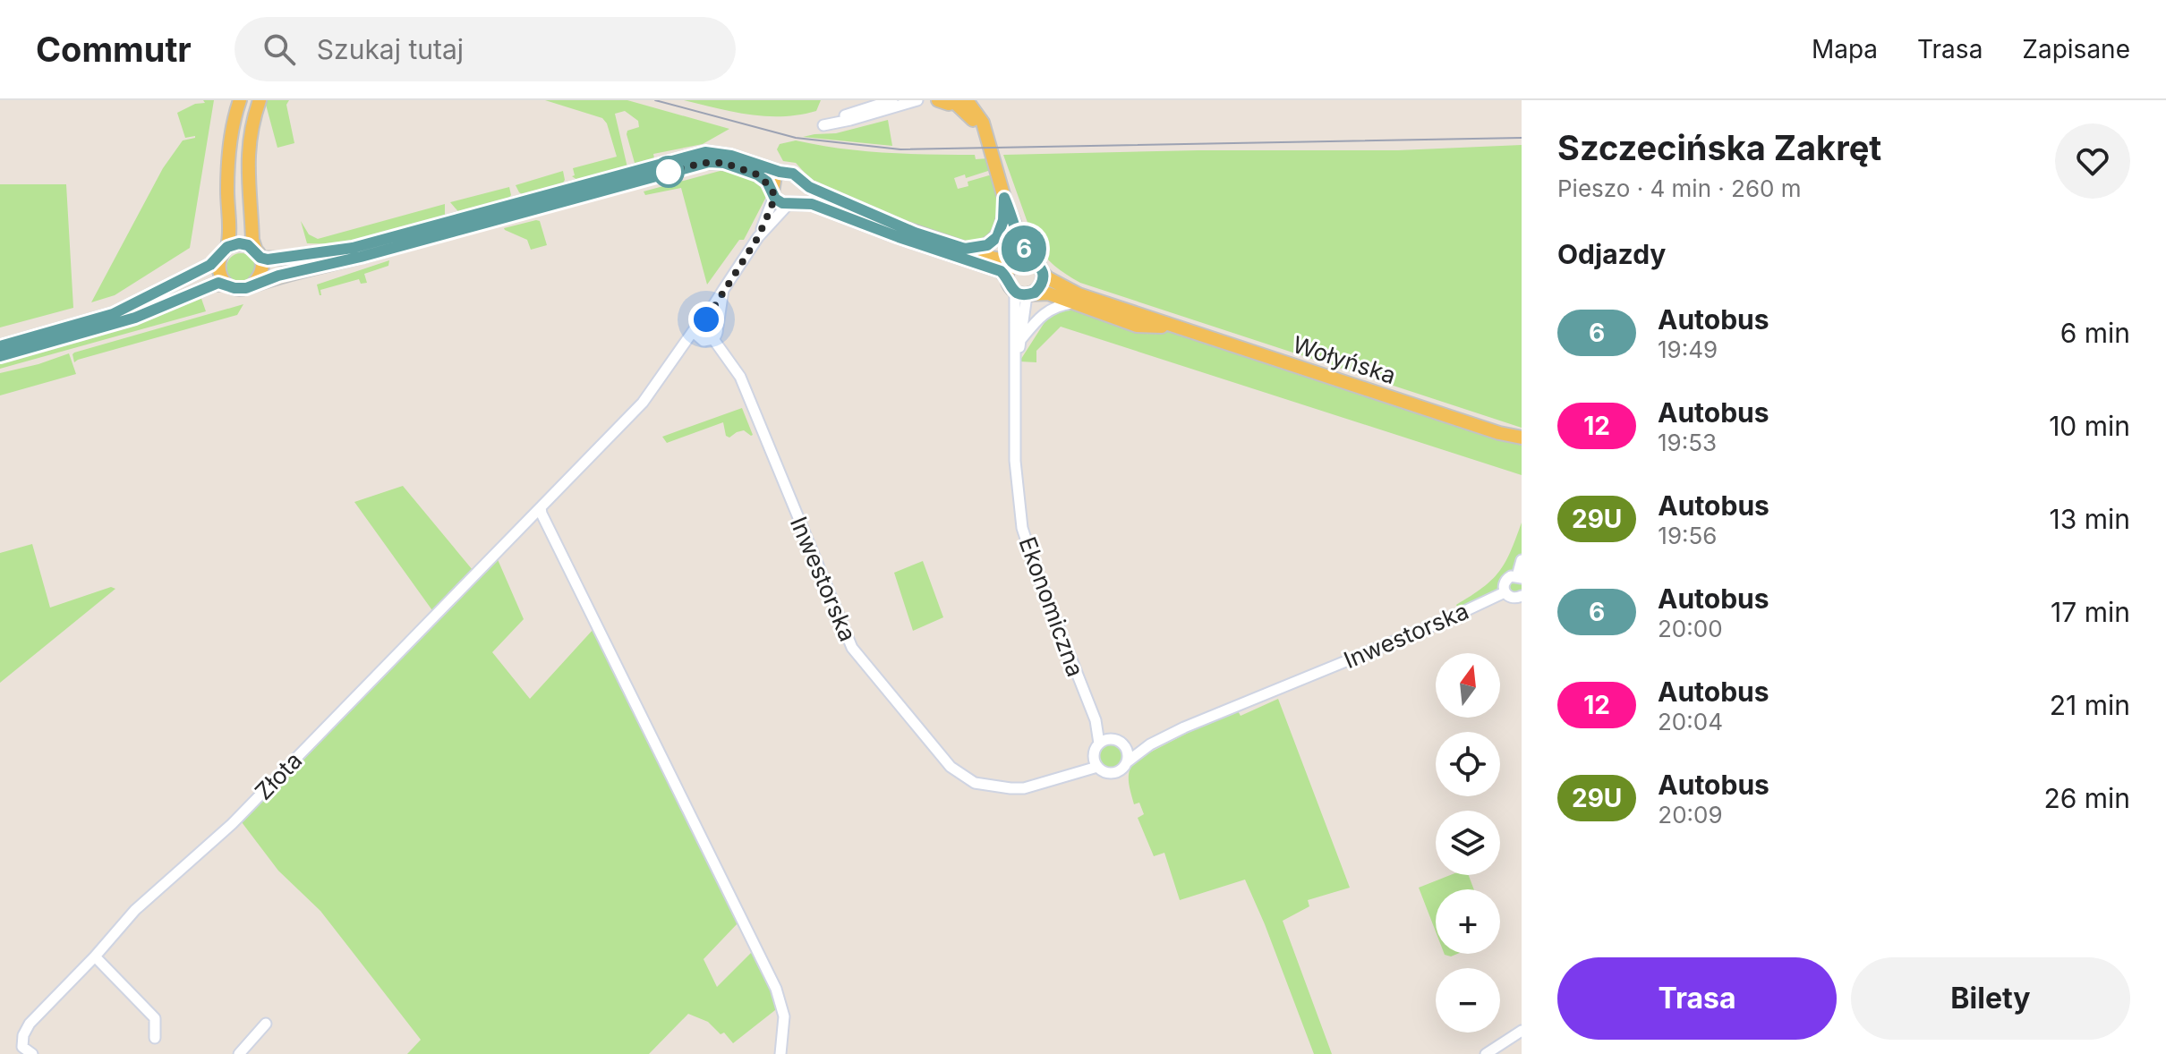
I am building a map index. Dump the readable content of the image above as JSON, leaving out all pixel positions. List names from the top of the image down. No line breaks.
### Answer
{"streets":{"main road":["Wołyńska"],"street":["Inwestorska","Ekonomiczna","Złota"]},"crossings":[["Wołyńska","Ekonomiczna"],["Inwestorska","Ekonomiczna"],["Inwestorska","Złota"]],"lines":["bus line 6"],"north":"top","page":{"header":"Commutr","search":"Szukaj tutaj","nav":["Mapa","Trasa","Zapisane"],"on_map":"6","heading":[["Szczecińska Zakręt","Pieszo · 4 min · 260 m"],"Odjazdy"],"list":[{"mark":"6","name":"Autobus","note":"19:49","value":"6 min"},{"mark":"12","name":"Autobus","note":"19:53","value":"10 min"},{"mark":"29U","name":"Autobus","note":"19:56","value":"13 min"},{"mark":"6","name":"Autobus","note":"20:00","value":"17 min"},{"mark":"12","name":"Autobus","note":"20:04","value":"21 min"},{"mark":"29U","name":"Autobus","note":"20:09","value":"26 min"}],"map_buttons":["+","−"],"buttons":["Trasa","Bilety"]}}
